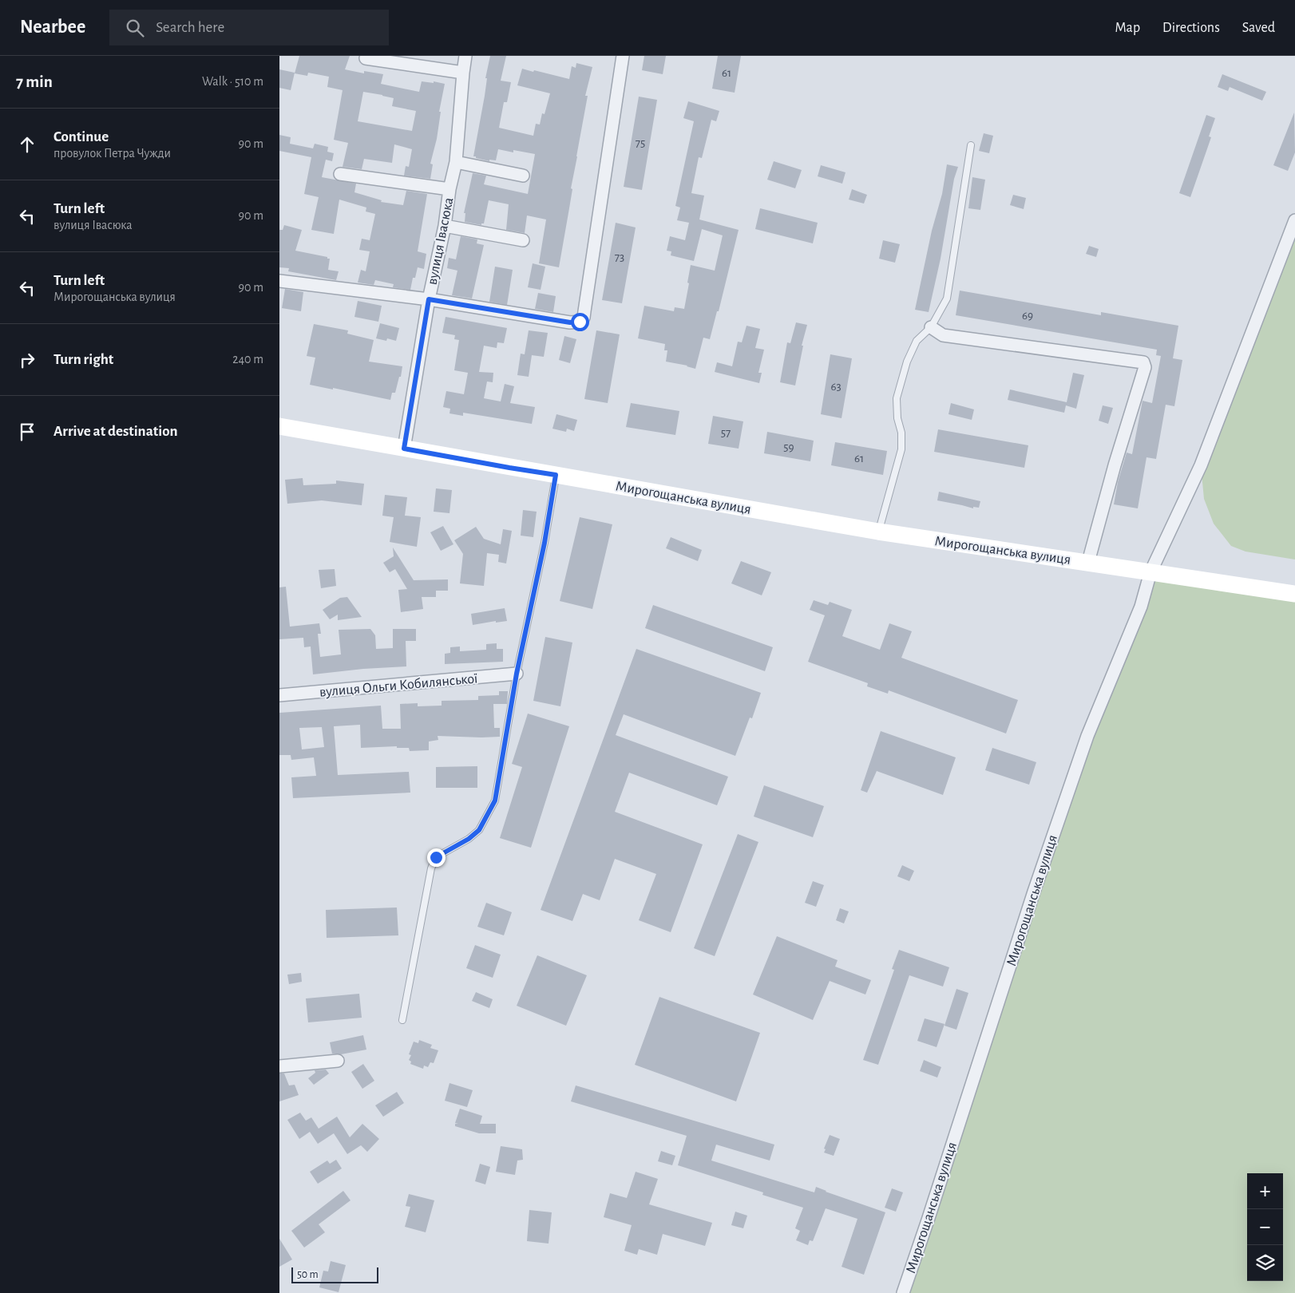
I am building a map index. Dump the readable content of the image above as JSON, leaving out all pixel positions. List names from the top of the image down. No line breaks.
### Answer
{"streets":{"main road":["Мирогощанська вулиця"],"street":["вулиця Івасюка","вулиця Ольги Кобилянської"]},"crossings":[["вулиця Івасюка","Мирогощанська вулиця"]],"house_numbers":["61","75","73","69","63","57","59","61"],"scale_bar":"50 m","page":{"header":"Nearbee","search":"Search here","nav":["Map","Directions","Saved"],"heading":["7 min","Walk · 510 m"],"list":[["Continue","провулок Петра Чужди","90 m"],["Turn left","вулиця Івасюка","90 m"],["Turn left","Мирогощанська вулиця","90 m"],["Turn right","240 m"],"Arrive at destination"],"map_buttons":["+","−"],"scale":"50 m"}}
